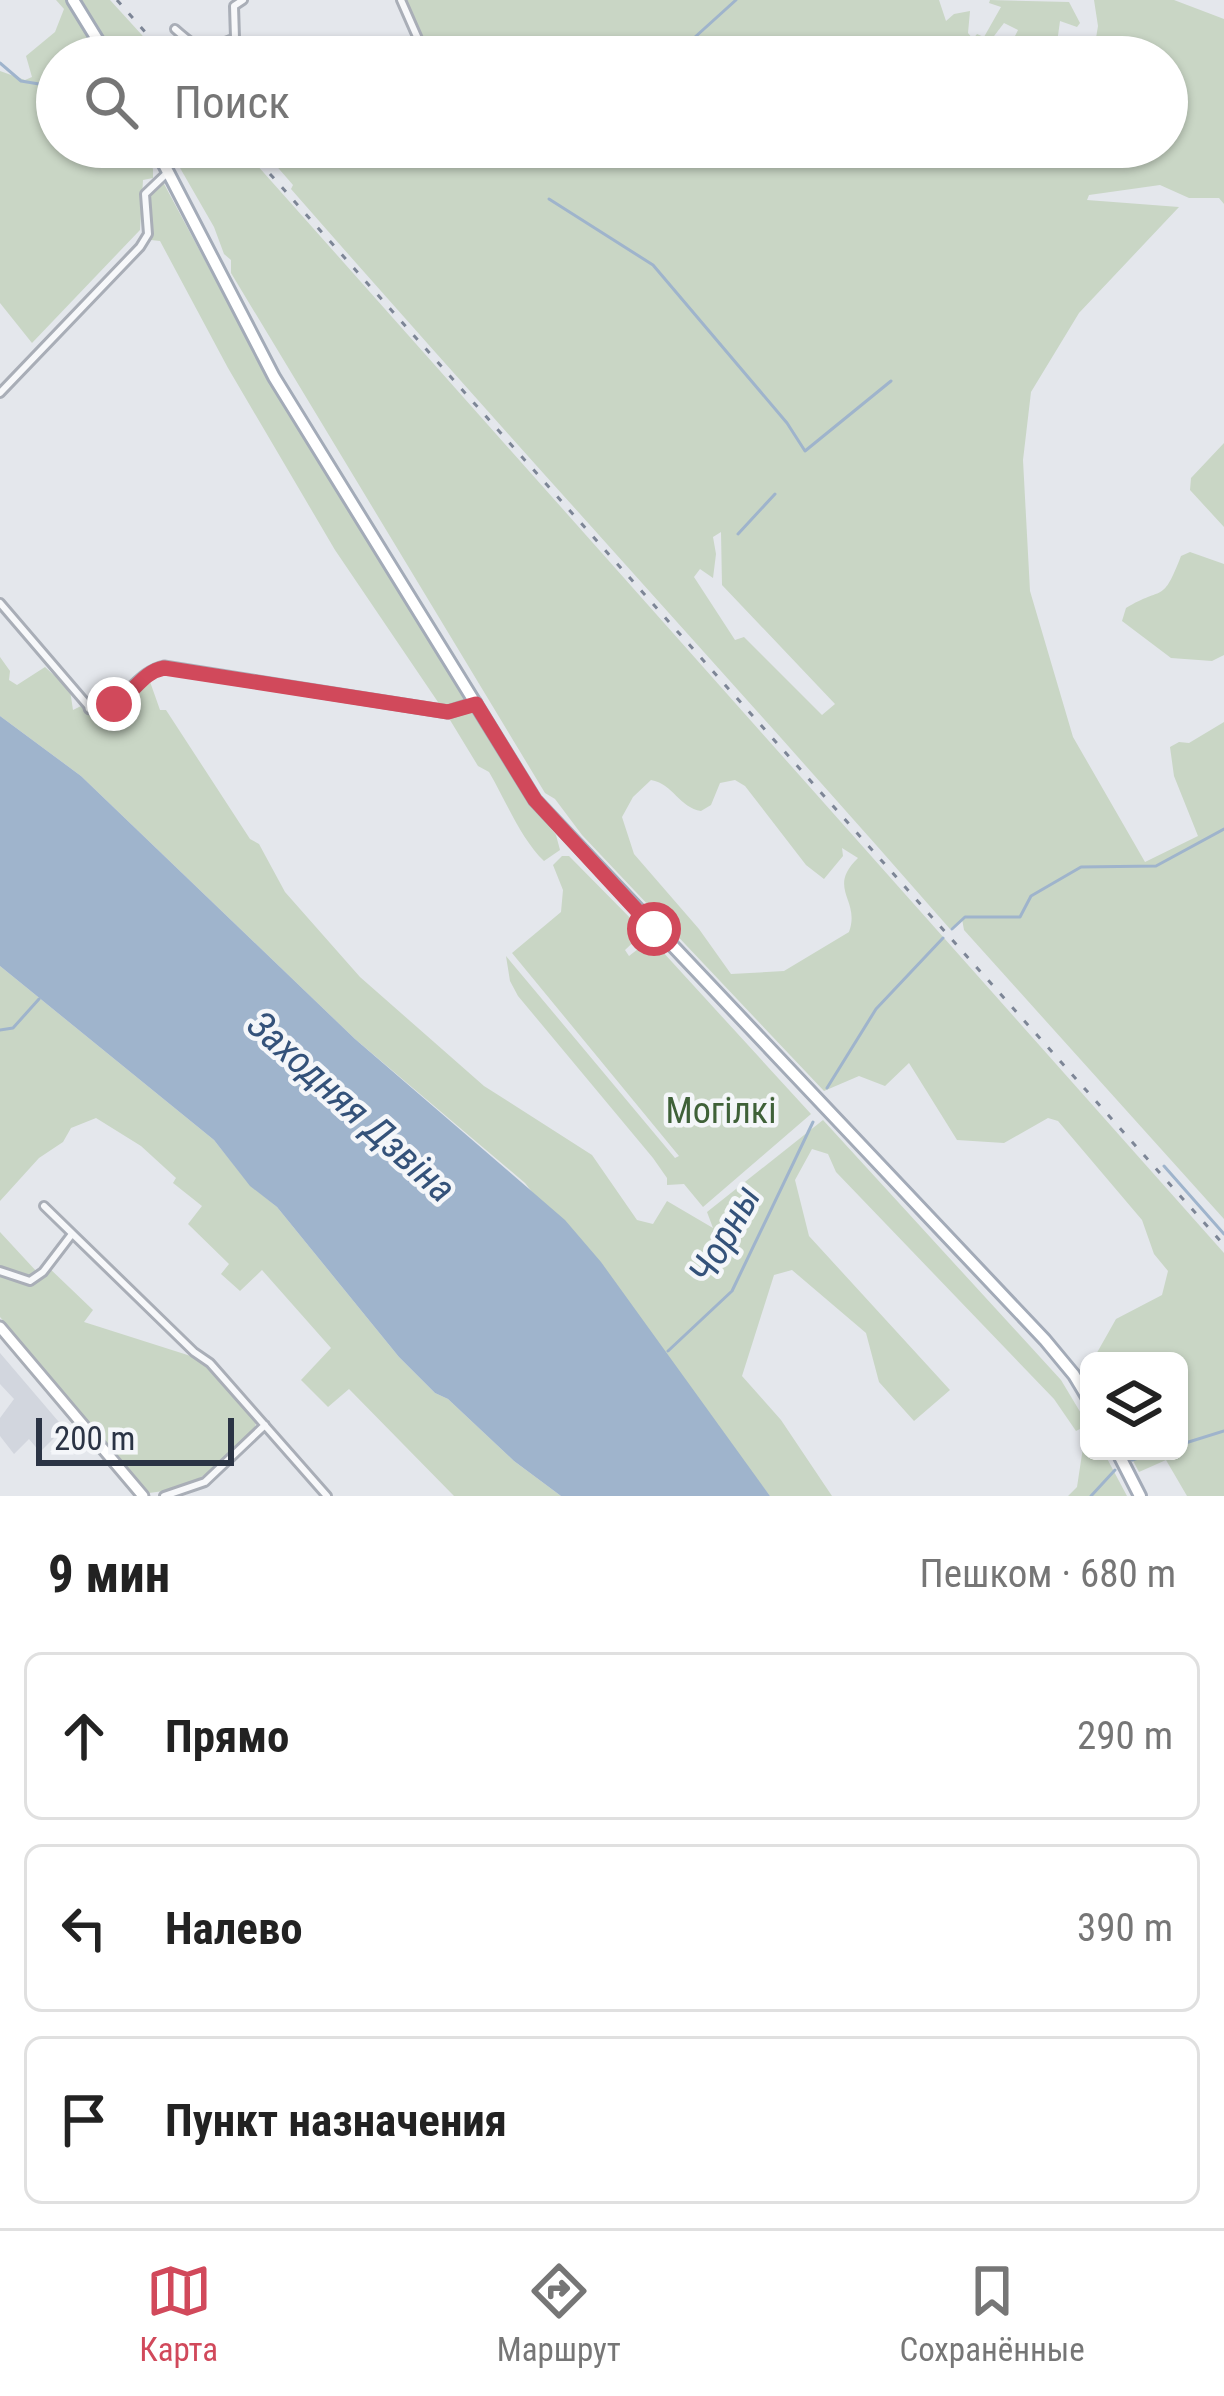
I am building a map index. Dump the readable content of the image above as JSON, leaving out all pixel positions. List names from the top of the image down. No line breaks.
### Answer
{"water":["Заходняя Дзвіна","Чорны"],"parks":["Могілкі"],"scale_bar":"200 m","page":{"search":"Поиск","scale":"200 m","heading":["9 мин","Пешком · 680 m"],"list":[["Прямо","290 m"],["Налево","390 m"],"Пункт назначения"],"nav":["Карта","Маршрут","Сохранённые"]}}
